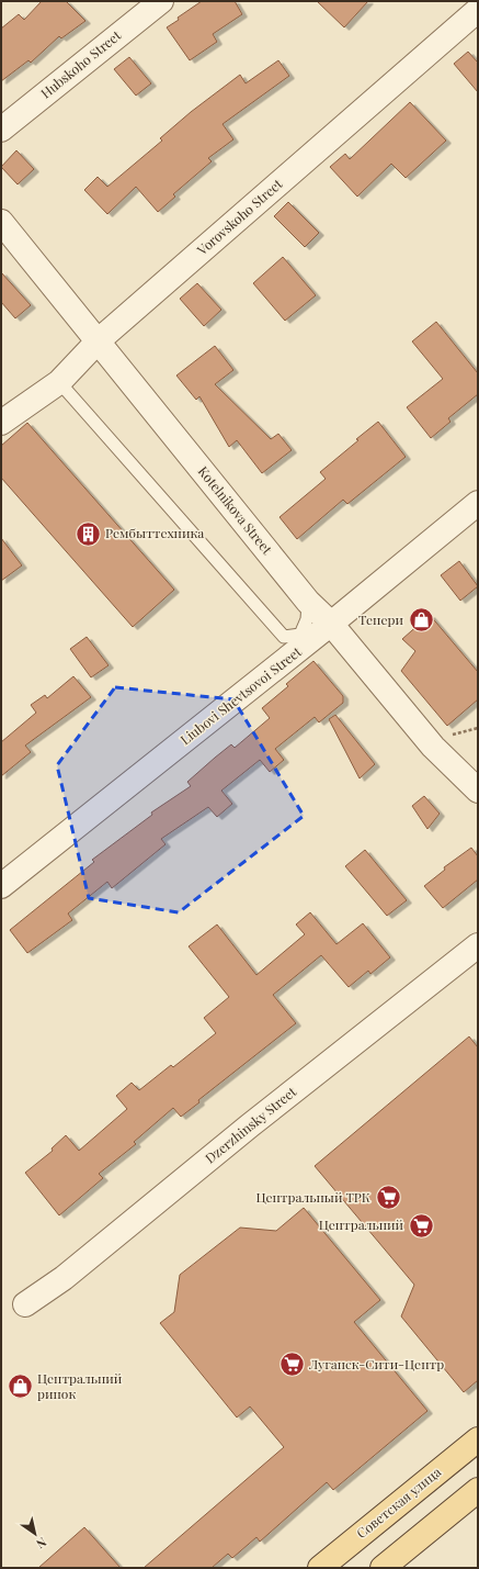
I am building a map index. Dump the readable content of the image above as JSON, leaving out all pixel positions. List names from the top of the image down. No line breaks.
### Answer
{"streets":{"main road":["Советская улица"],"street":["Hubskoho Street","Vorovskoho Street","Kotelnikova Street","Liubovi Shevtsovoi Street","Dzerzhinsky Street"]},"crossings":[["Vorovskoho Street","Kotelnikova Street"],["Kotelnikova Street","Liubovi Shevtsovoi Street"]],"places":{"building":["Рембыттехника"],"shop":["Тенери","Центральний ринок"],"supermarket":["Центральный ТРК","Центральний","Луганск-Сити-Центр"]},"north":"bottom right"}
